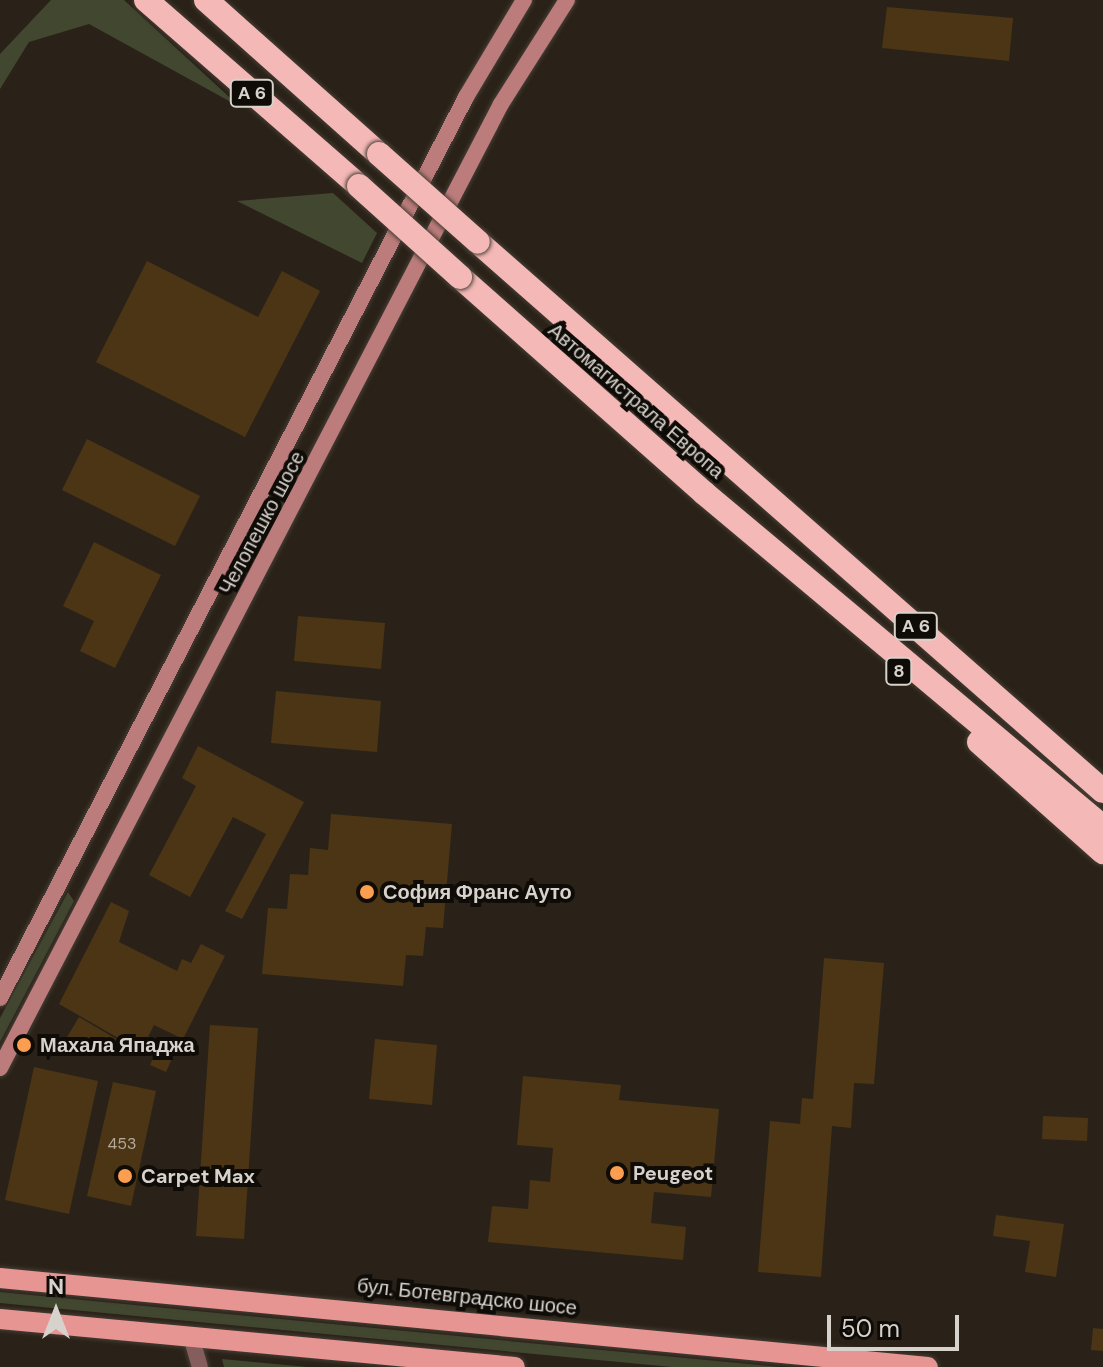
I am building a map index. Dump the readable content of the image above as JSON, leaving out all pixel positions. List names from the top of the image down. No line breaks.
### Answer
{"streets":{"highway":["A 6","Автомагистрала Европа","8"],"main road":["Челопешко шосе","бул. Ботевградско шосе"]},"crossings":[["Автомагистрала Европа","8"]],"places":["София Франс Ауто","Махала Япаджа","Peugeot","Carpet Max"],"house_numbers":["453"],"scale_bar":"50 m","north":"top"}
